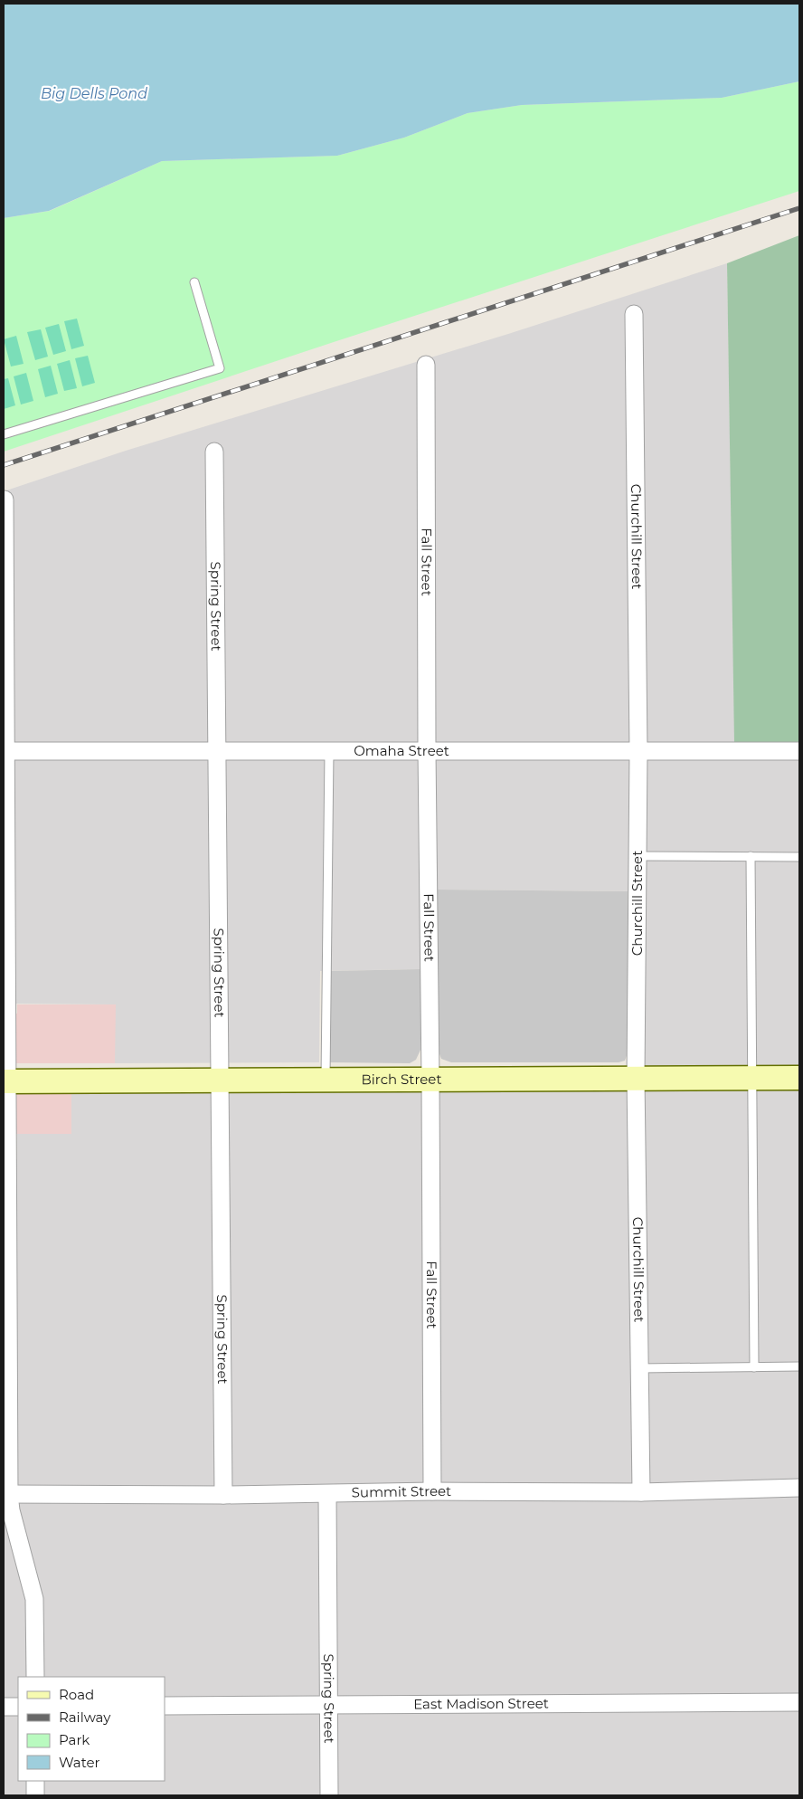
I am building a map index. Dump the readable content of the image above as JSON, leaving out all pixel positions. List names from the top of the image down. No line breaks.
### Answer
{"streets":{"main road":["Birch Street"],"street":["Churchill Street","Fall Street","Spring Street","Omaha Street","Summit Street","East Madison Street"]},"crossings":[["Churchill Street","Omaha Street"],["Churchill Street","Birch Street"],["Churchill Street","Summit Street"],["Fall Street","Omaha Street"],["Fall Street","Birch Street"],["Fall Street","Summit Street"],["Spring Street","Omaha Street"],["Spring Street","Birch Street"],["Spring Street","Summit Street"],["Spring Street","East Madison Street"]],"water":["Big Dells Pond"],"legend":["Road","Railway","Park","Water"]}
